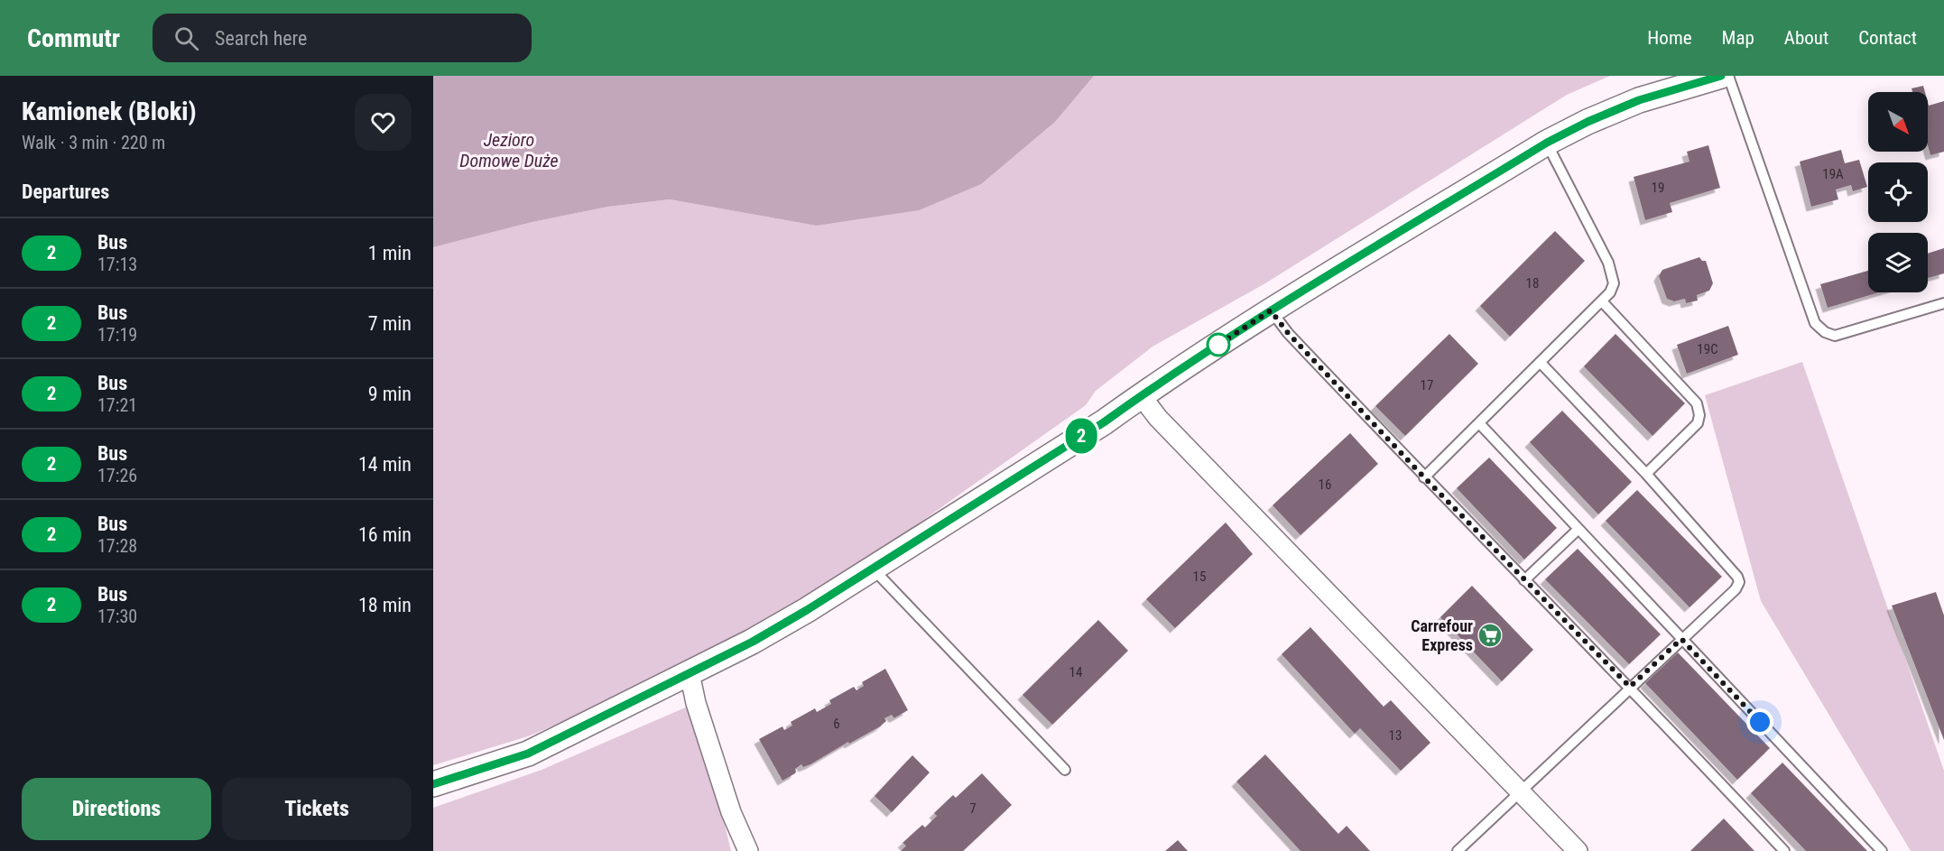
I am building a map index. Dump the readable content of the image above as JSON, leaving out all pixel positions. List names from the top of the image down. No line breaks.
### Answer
{"water":["Jezioro Domowe Duże"],"places":{"supermarket":["Carrefour Express"]},"lines":["bus line 2"],"house_numbers":["19A","19","18","19C","17","16","15","14","6","13","7"],"north":"bottom right","page":{"header":"Commutr","search":"Search here","nav":["Home","Map","About","Contact"],"heading":[["Kamionek (Bloki)","Walk · 3 min · 220 m"],"Departures"],"on_map":"2","list":[{"mark":"2","name":"Bus","note":"17:13","value":"1 min"},{"mark":"2","name":"Bus","note":"17:19","value":"7 min"},{"mark":"2","name":"Bus","note":"17:21","value":"9 min"},{"mark":"2","name":"Bus","note":"17:26","value":"14 min"},{"mark":"2","name":"Bus","note":"17:28","value":"16 min"},{"mark":"2","name":"Bus","note":"17:30","value":"18 min"}],"buttons":["Directions","Tickets"]}}
